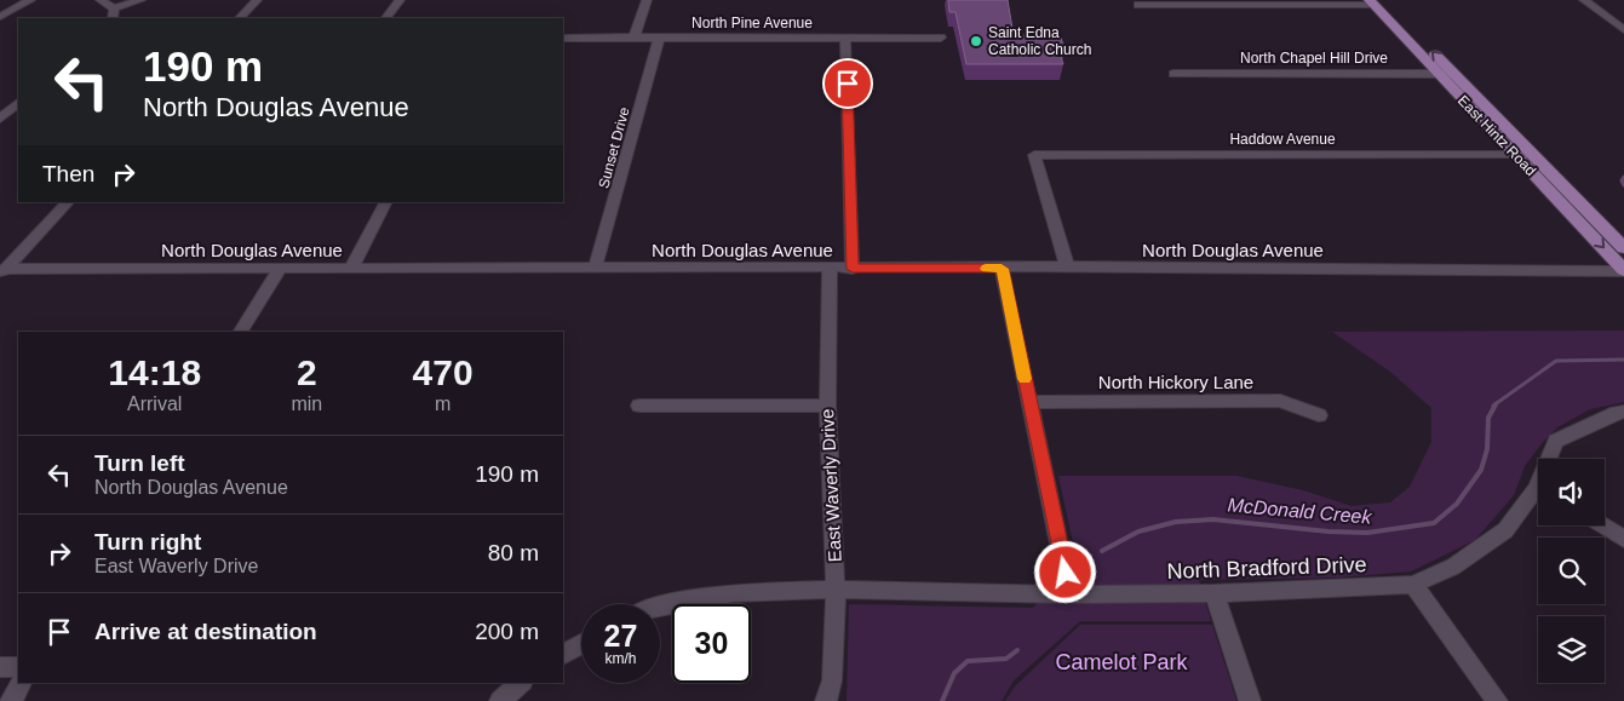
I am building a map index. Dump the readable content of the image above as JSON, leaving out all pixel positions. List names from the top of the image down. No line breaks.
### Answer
{"streets":{"main road":["East Hintz Road"],"street":["North Pine Avenue","North Chapel Hill Drive","Haddow Avenue","Sunset Drive","North Douglas Avenue","North Hickory Lane","East Waverly Drive","North Bradford Drive"]},"crossings":[["North Pine Avenue","Sunset Drive"],["North Chapel Hill Drive","East Hintz Road"],["East Hintz Road","Haddow Avenue"],["East Hintz Road","North Douglas Avenue"],["Haddow Avenue","North Douglas Avenue"],["Sunset Drive","North Douglas Avenue"],["North Douglas Avenue","East Waverly Drive"],["East Waverly Drive","North Bradford Drive"]],"water":["McDonald Creek"],"parks":["Camelot Park"],"places":["Saint Edna Catholic Church"],"page":{"turn":["190 m","North Douglas Avenue"],"then":"Then","eta":["14:18","Arrival","2","min","470","m"],"list":[{"name":"Turn left","note":"North Douglas Avenue","value":"190 m"},{"name":"Turn right","note":"East Waverly Drive","value":"80 m"},{"name":"Arrive at destination","value":"200 m"}],"speed":"27 km/h","limit":"30"}}
